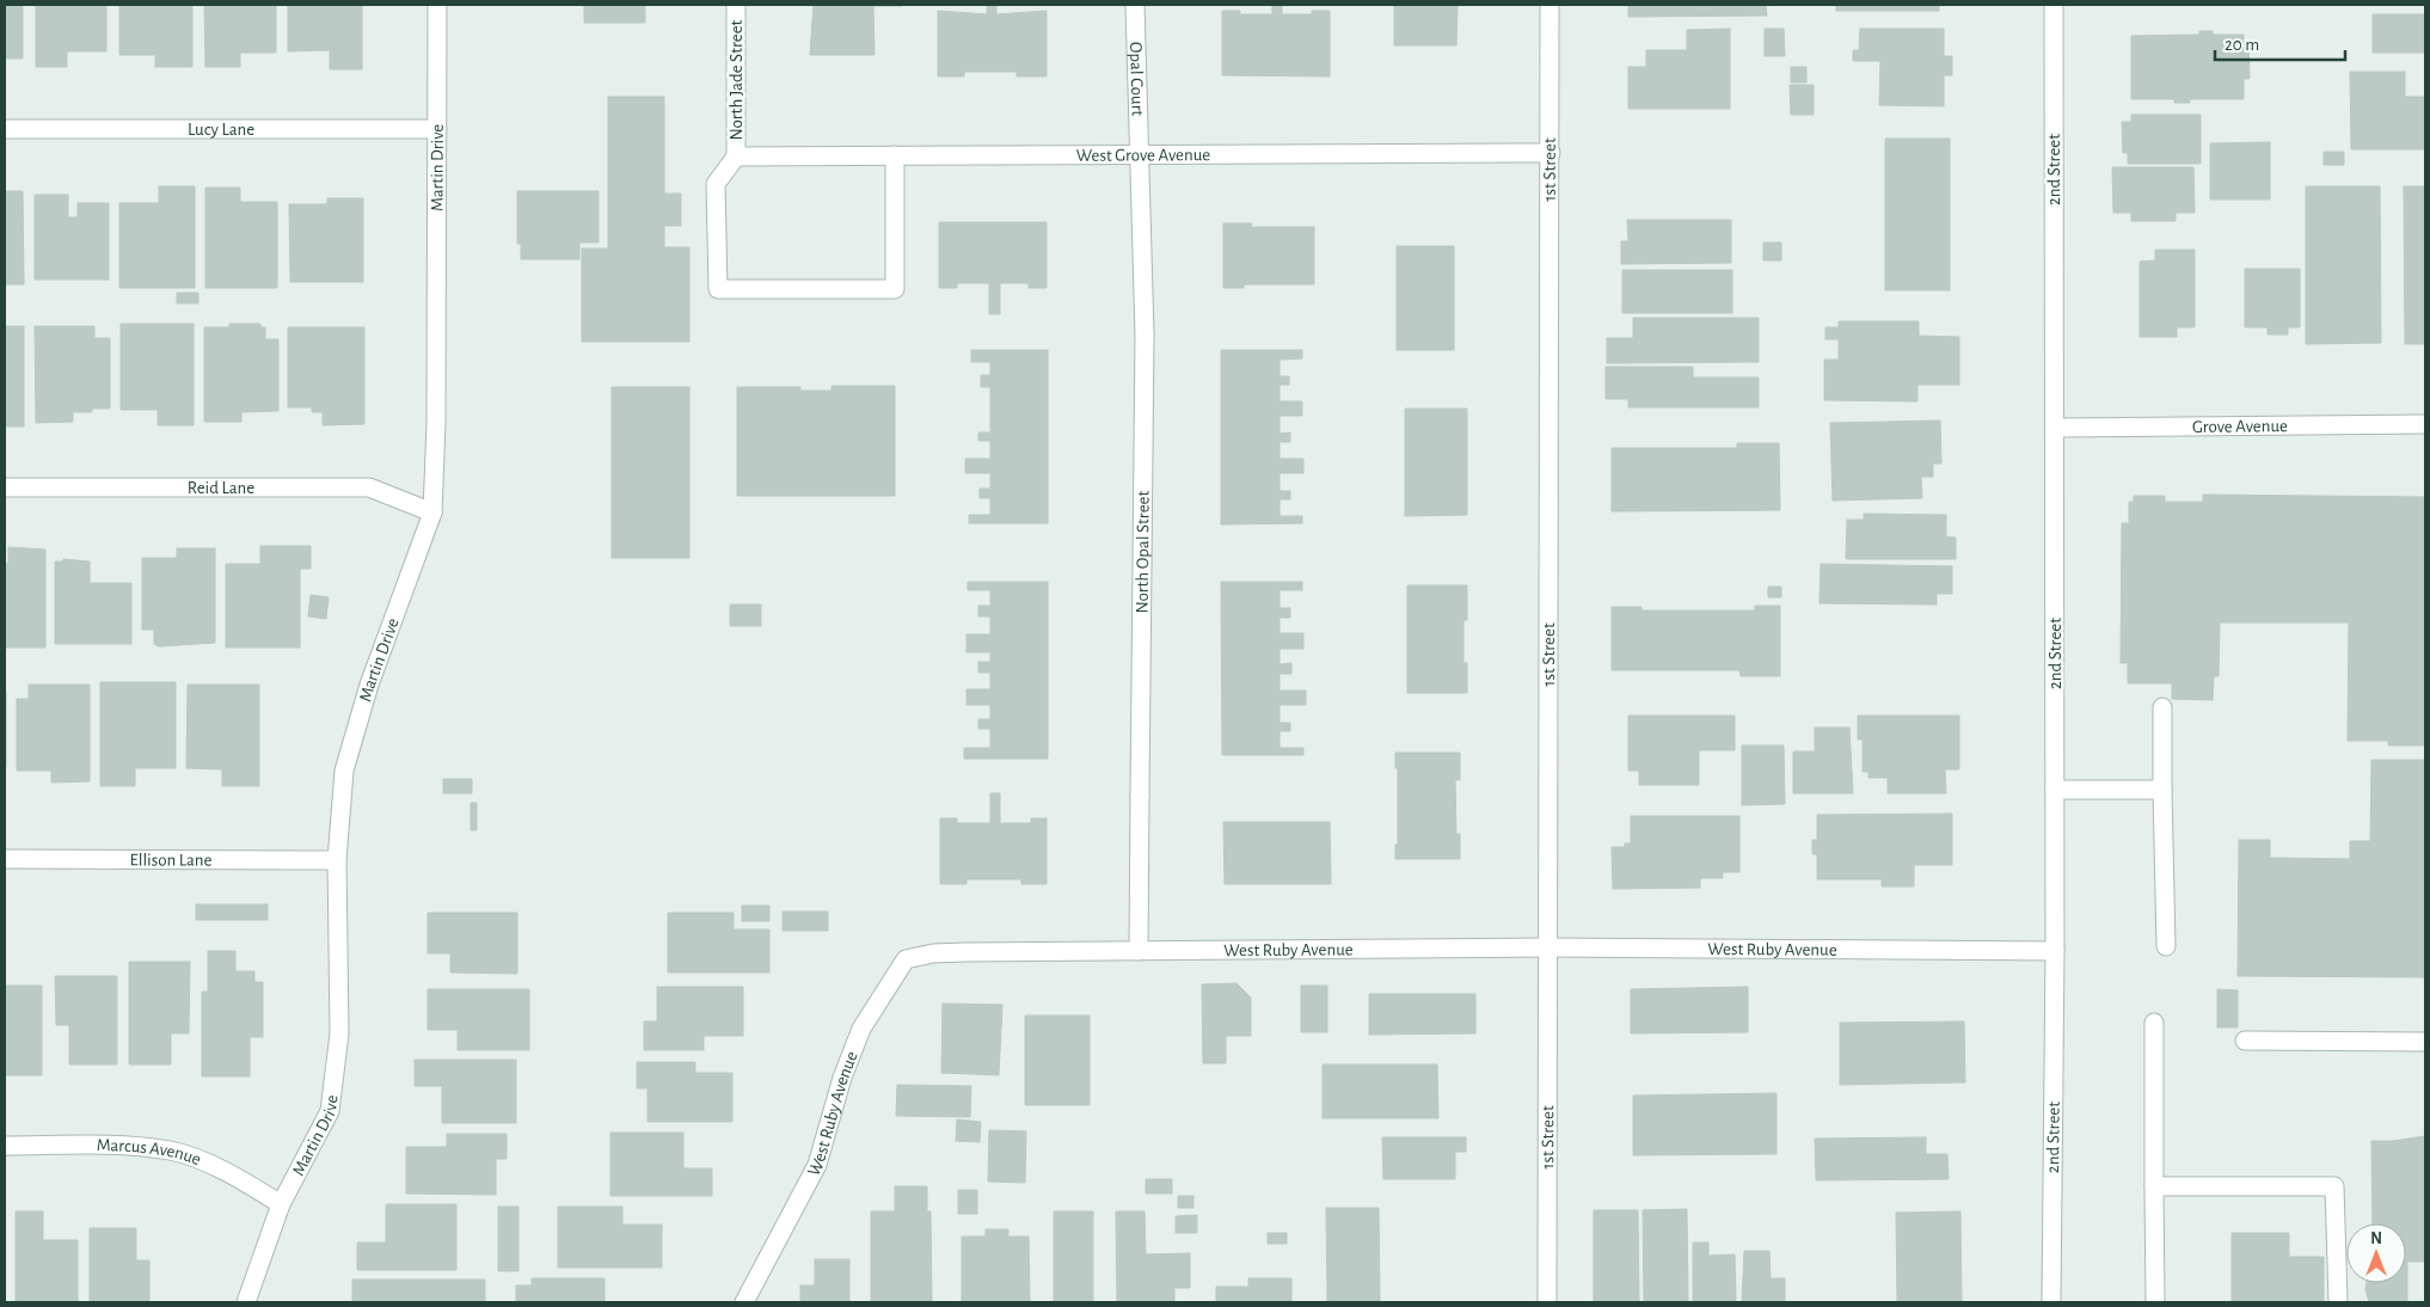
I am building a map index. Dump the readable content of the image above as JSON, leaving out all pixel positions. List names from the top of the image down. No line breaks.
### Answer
{"streets":{"street":["Opal Court","North Jade Street","Lucy Lane","West Grove Avenue","Martin Drive","1st Street","2nd Street","Grove Avenue","Reid Lane","North Opal Street","Ellison Lane","West Ruby Avenue","Marcus Avenue"]},"crossings":[["Opal Court","West Grove Avenue"],["Opal Court","North Opal Street"],["North Jade Street","West Grove Avenue"],["Lucy Lane","Martin Drive"],["West Grove Avenue","1st Street"],["West Grove Avenue","North Opal Street"],["Martin Drive","Reid Lane"],["Martin Drive","Ellison Lane"],["Martin Drive","Marcus Avenue"],["1st Street","West Ruby Avenue"],["2nd Street","Grove Avenue"],["2nd Street","West Ruby Avenue"],["North Opal Street","West Ruby Avenue"]],"scale_bar":"20 m","north":"top"}
